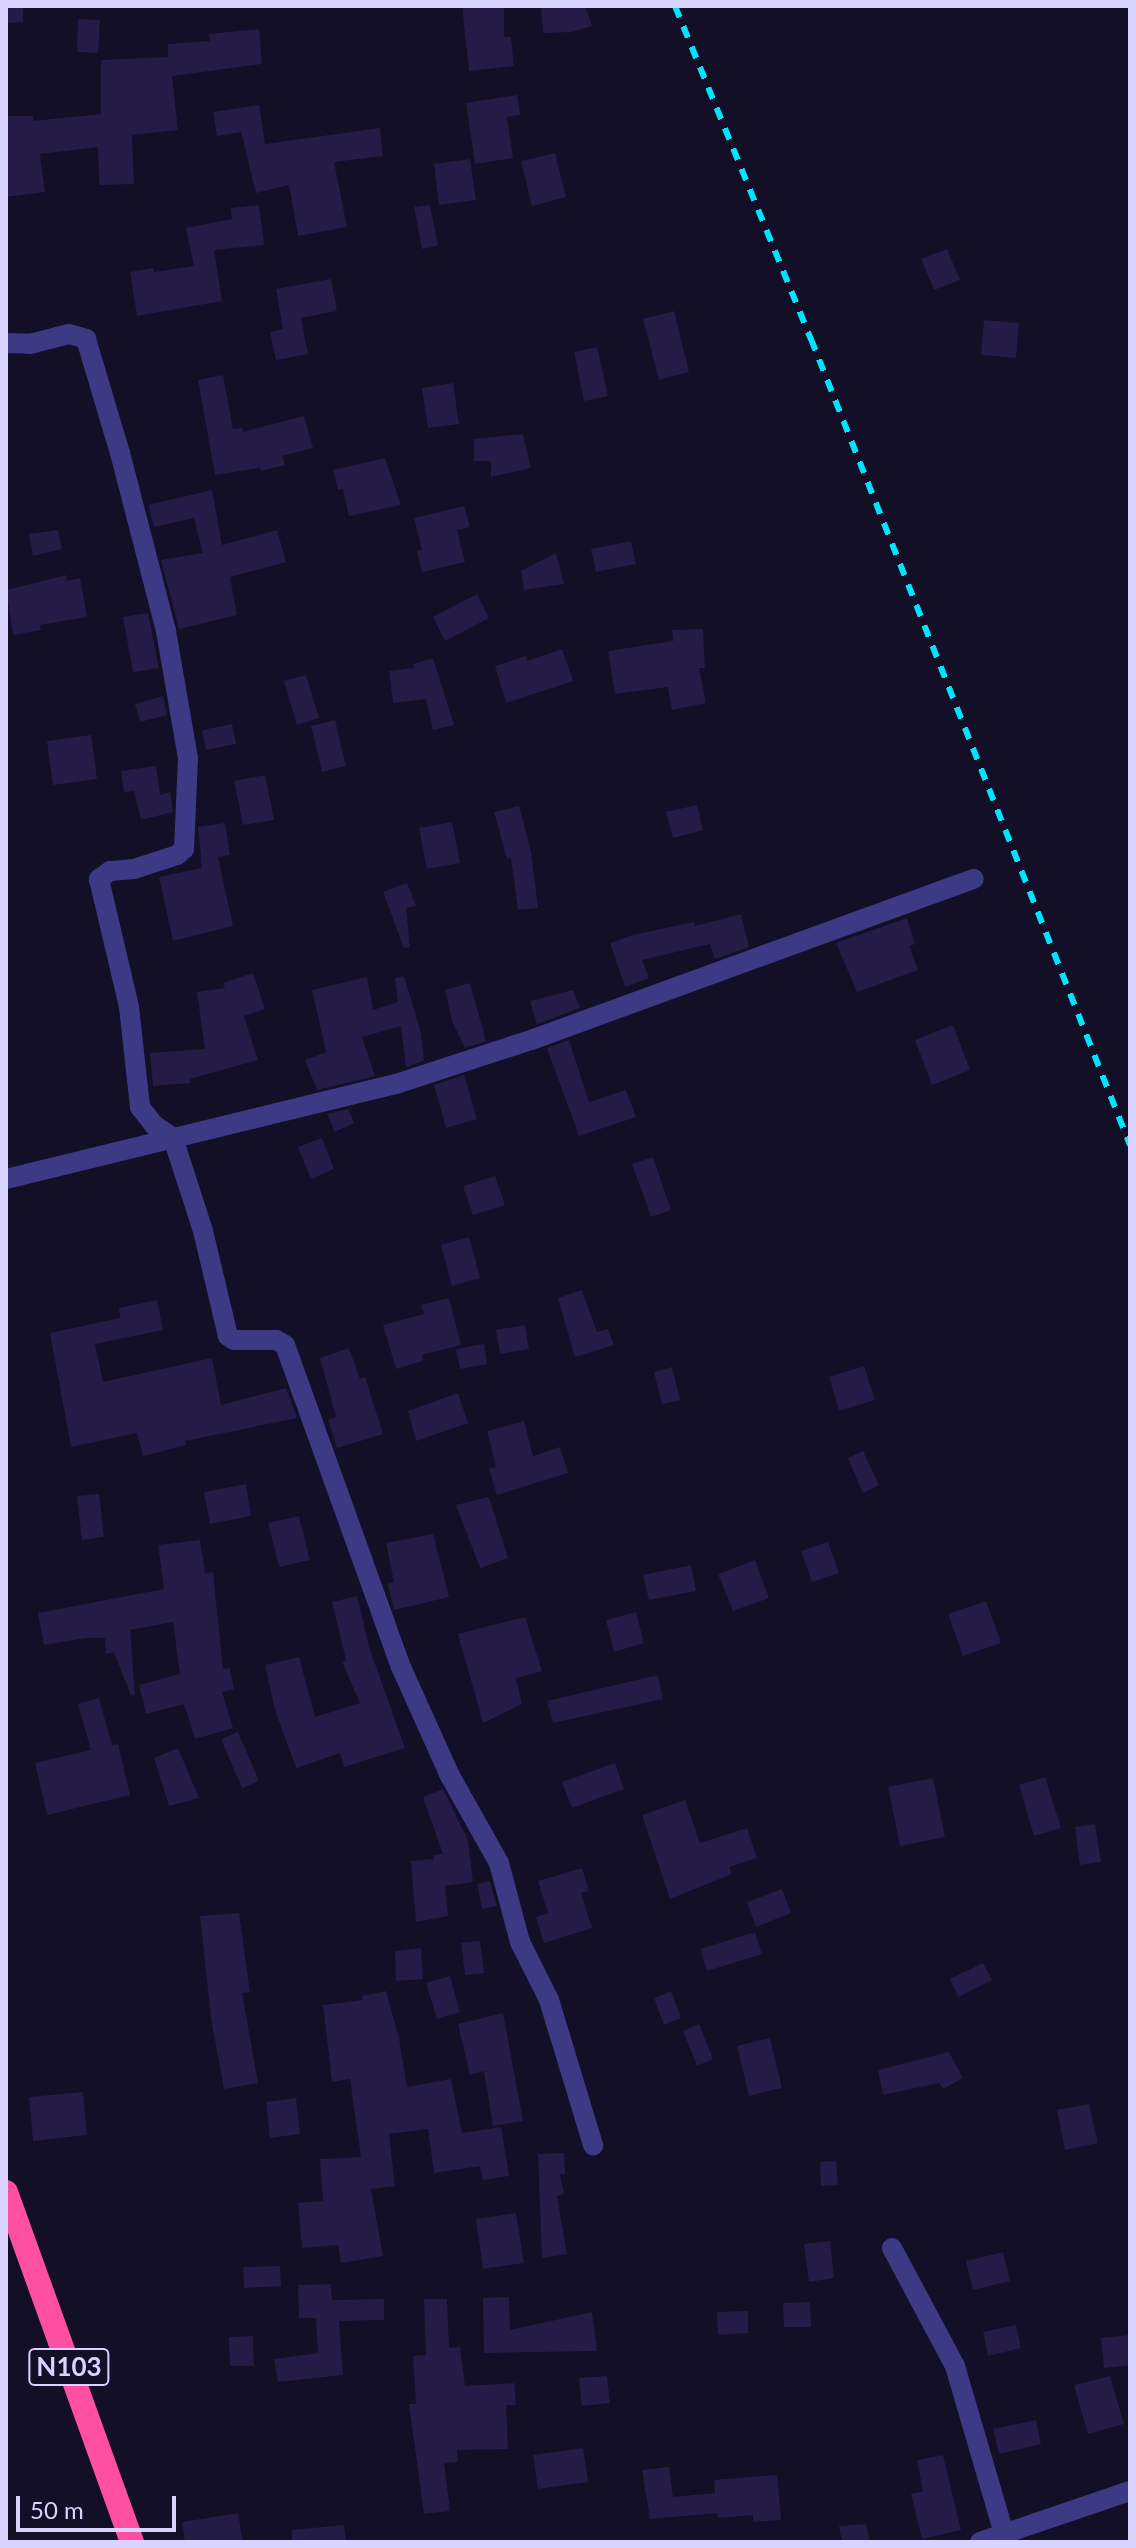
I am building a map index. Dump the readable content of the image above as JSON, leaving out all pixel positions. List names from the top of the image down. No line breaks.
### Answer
{"streets":{"highway":["N103"]},"scale_bar":"50 m"}
